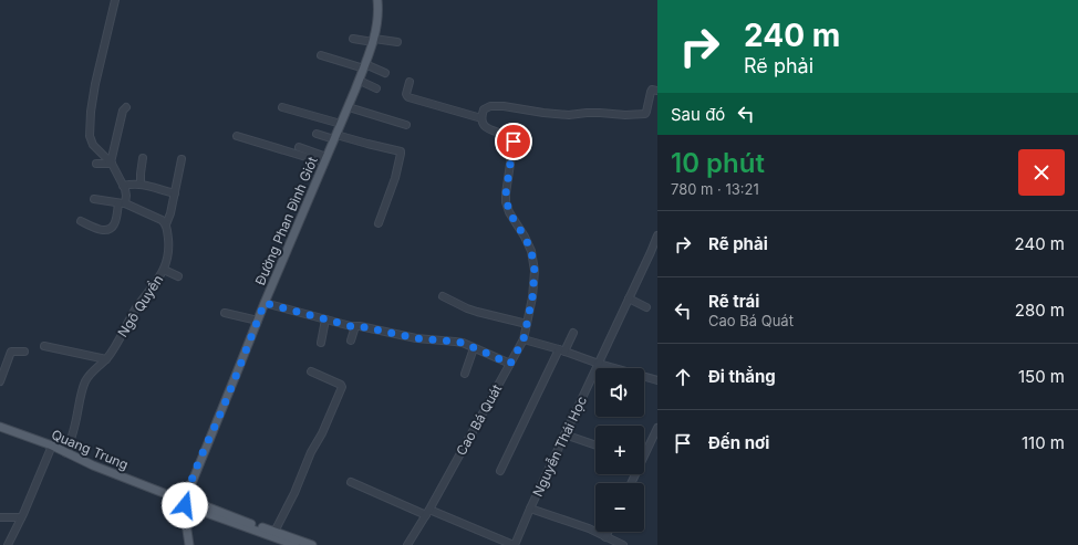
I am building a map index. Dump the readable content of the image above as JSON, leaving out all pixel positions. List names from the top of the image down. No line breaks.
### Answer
{"streets":{"main road":["Đường Phan Đình Giót","Quang Trung"],"street":["Ngô Quyền","Cao Bá Quát","Nguyễn Thái Học"]},"crossings":[["Đường Phan Đình Giót","Quang Trung"],["Ngô Quyền","Quang Trung"]],"page":{"turn":["240 m","Rẽ phải"],"then":"Sau đó","heading":["10 phút","780 m · 13:21"],"list":[{"name":"Rẽ phải","value":"240 m"},{"name":"Rẽ trái","note":"Cao Bá Quát","value":"280 m"},{"name":"Đi thẳng","value":"150 m"},{"name":"Đến nơi","value":"110 m"}],"map_buttons":["+","−"]}}
